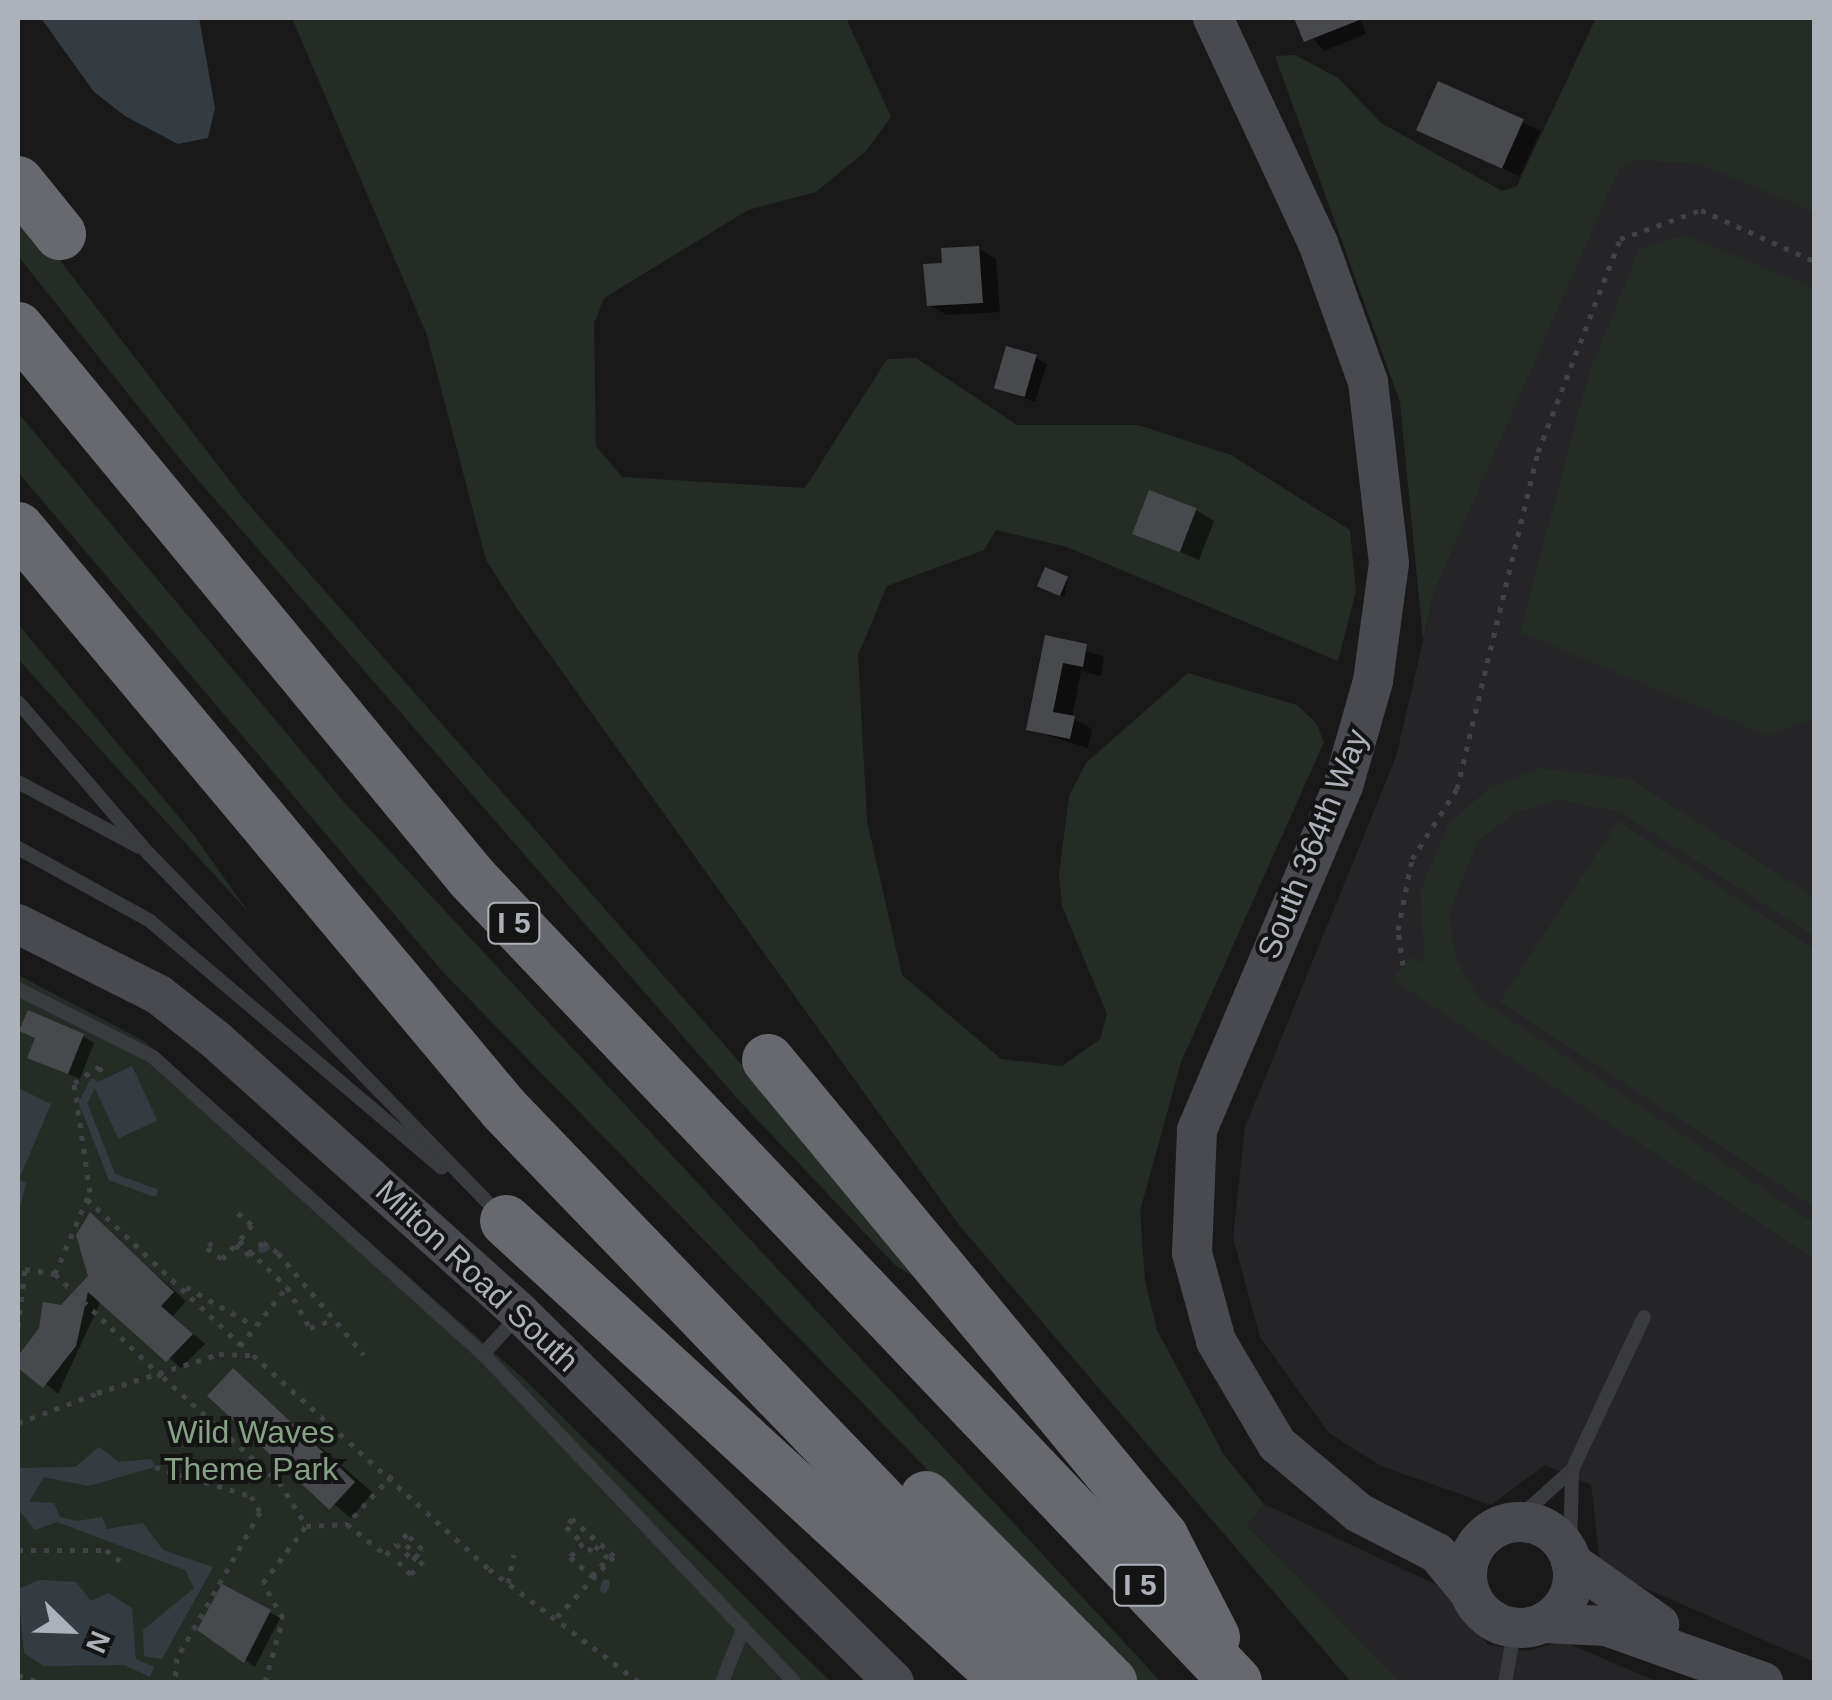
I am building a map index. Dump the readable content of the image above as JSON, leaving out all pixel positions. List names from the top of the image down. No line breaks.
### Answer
{"streets":{"highway":["I 5"],"street":["South 364th Way","Milton Road South"]},"parks":["Wild Waves Theme Park"],"north":"bottom right"}
